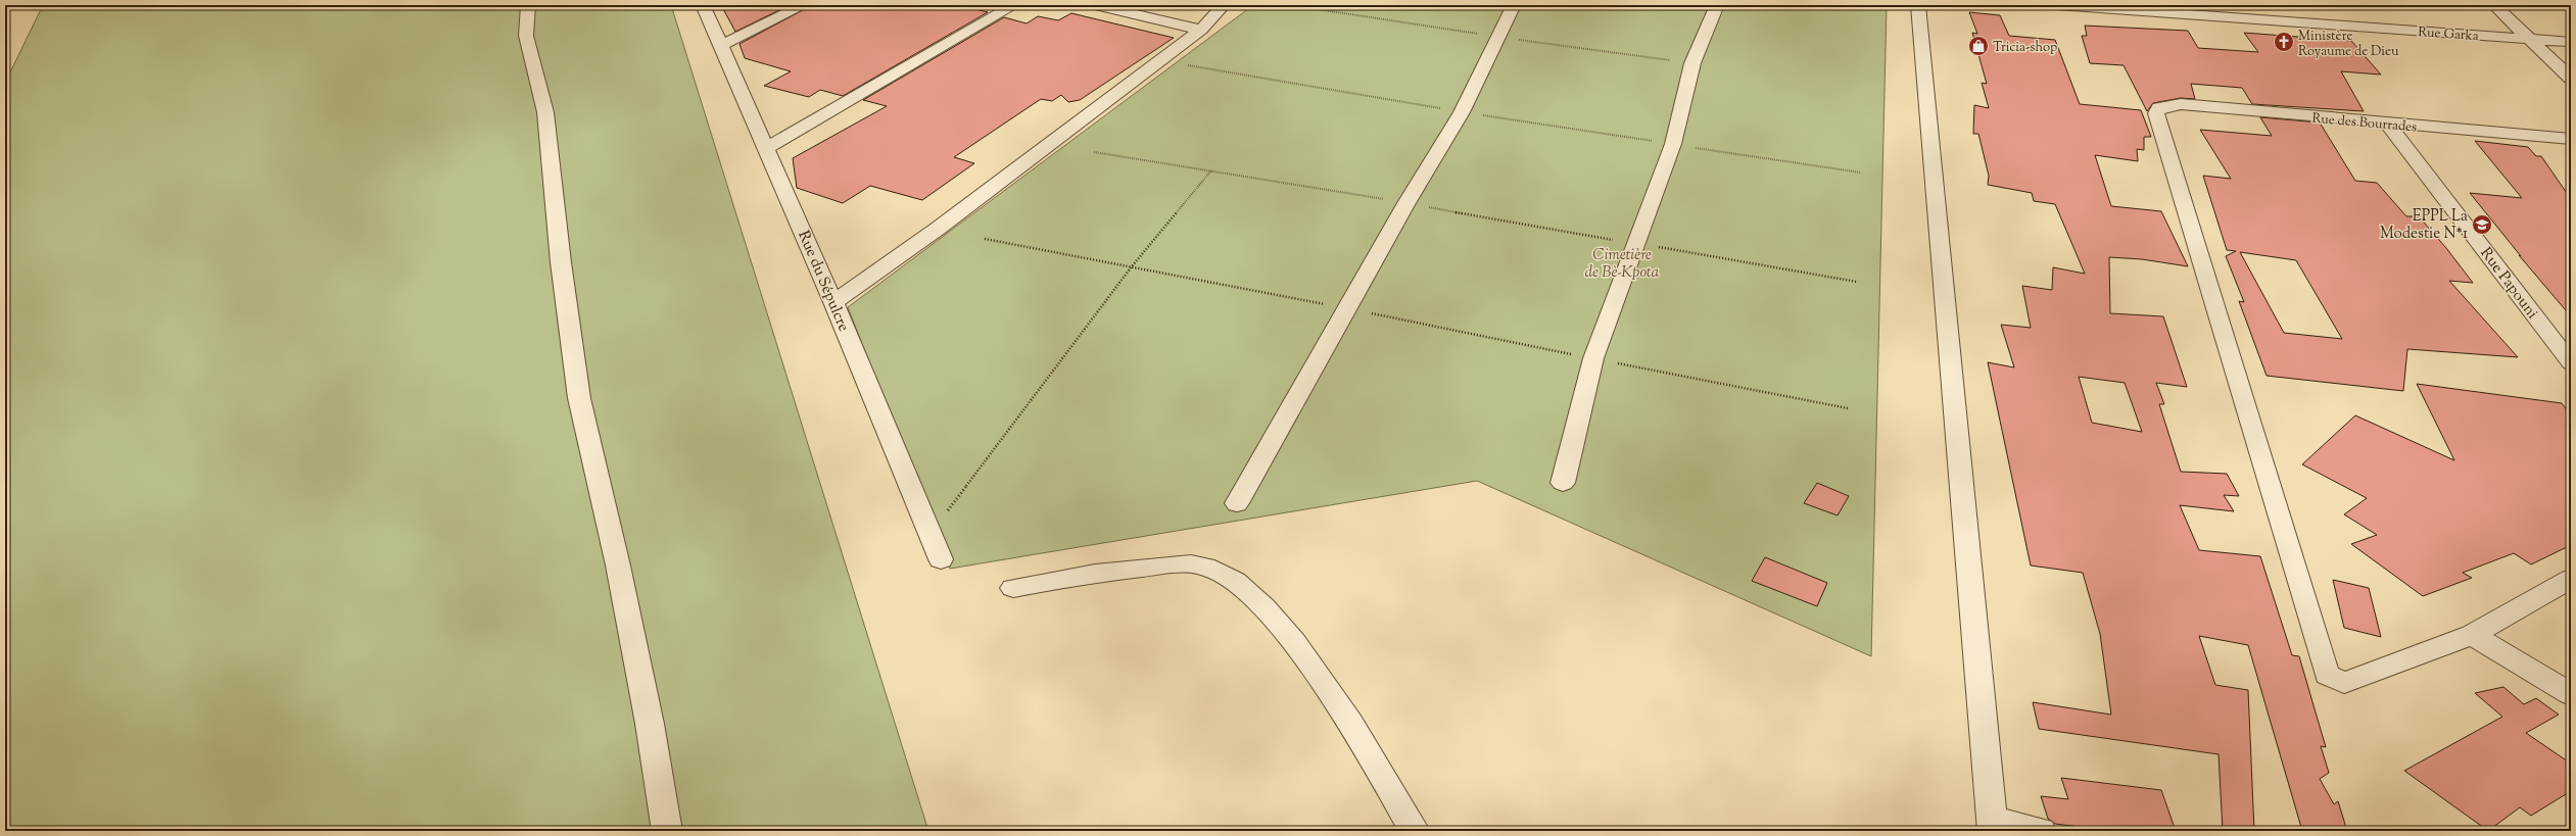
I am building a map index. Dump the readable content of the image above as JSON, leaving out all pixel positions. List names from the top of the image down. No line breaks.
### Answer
{"streets":{"street":["Rue Garka","Rue des Bourrades","Rue du Sépulcre","Rue Papouni"]},"crossings":[["Rue des Bourrades","Rue Papouni"]],"parks":["Cimetière de Bè-Kpota"],"places":{"church":["Ministère Royaume de Dieu"],"shop":["Tricia-shop"],"school or university":["EPPL La Modestie N*1"]}}
